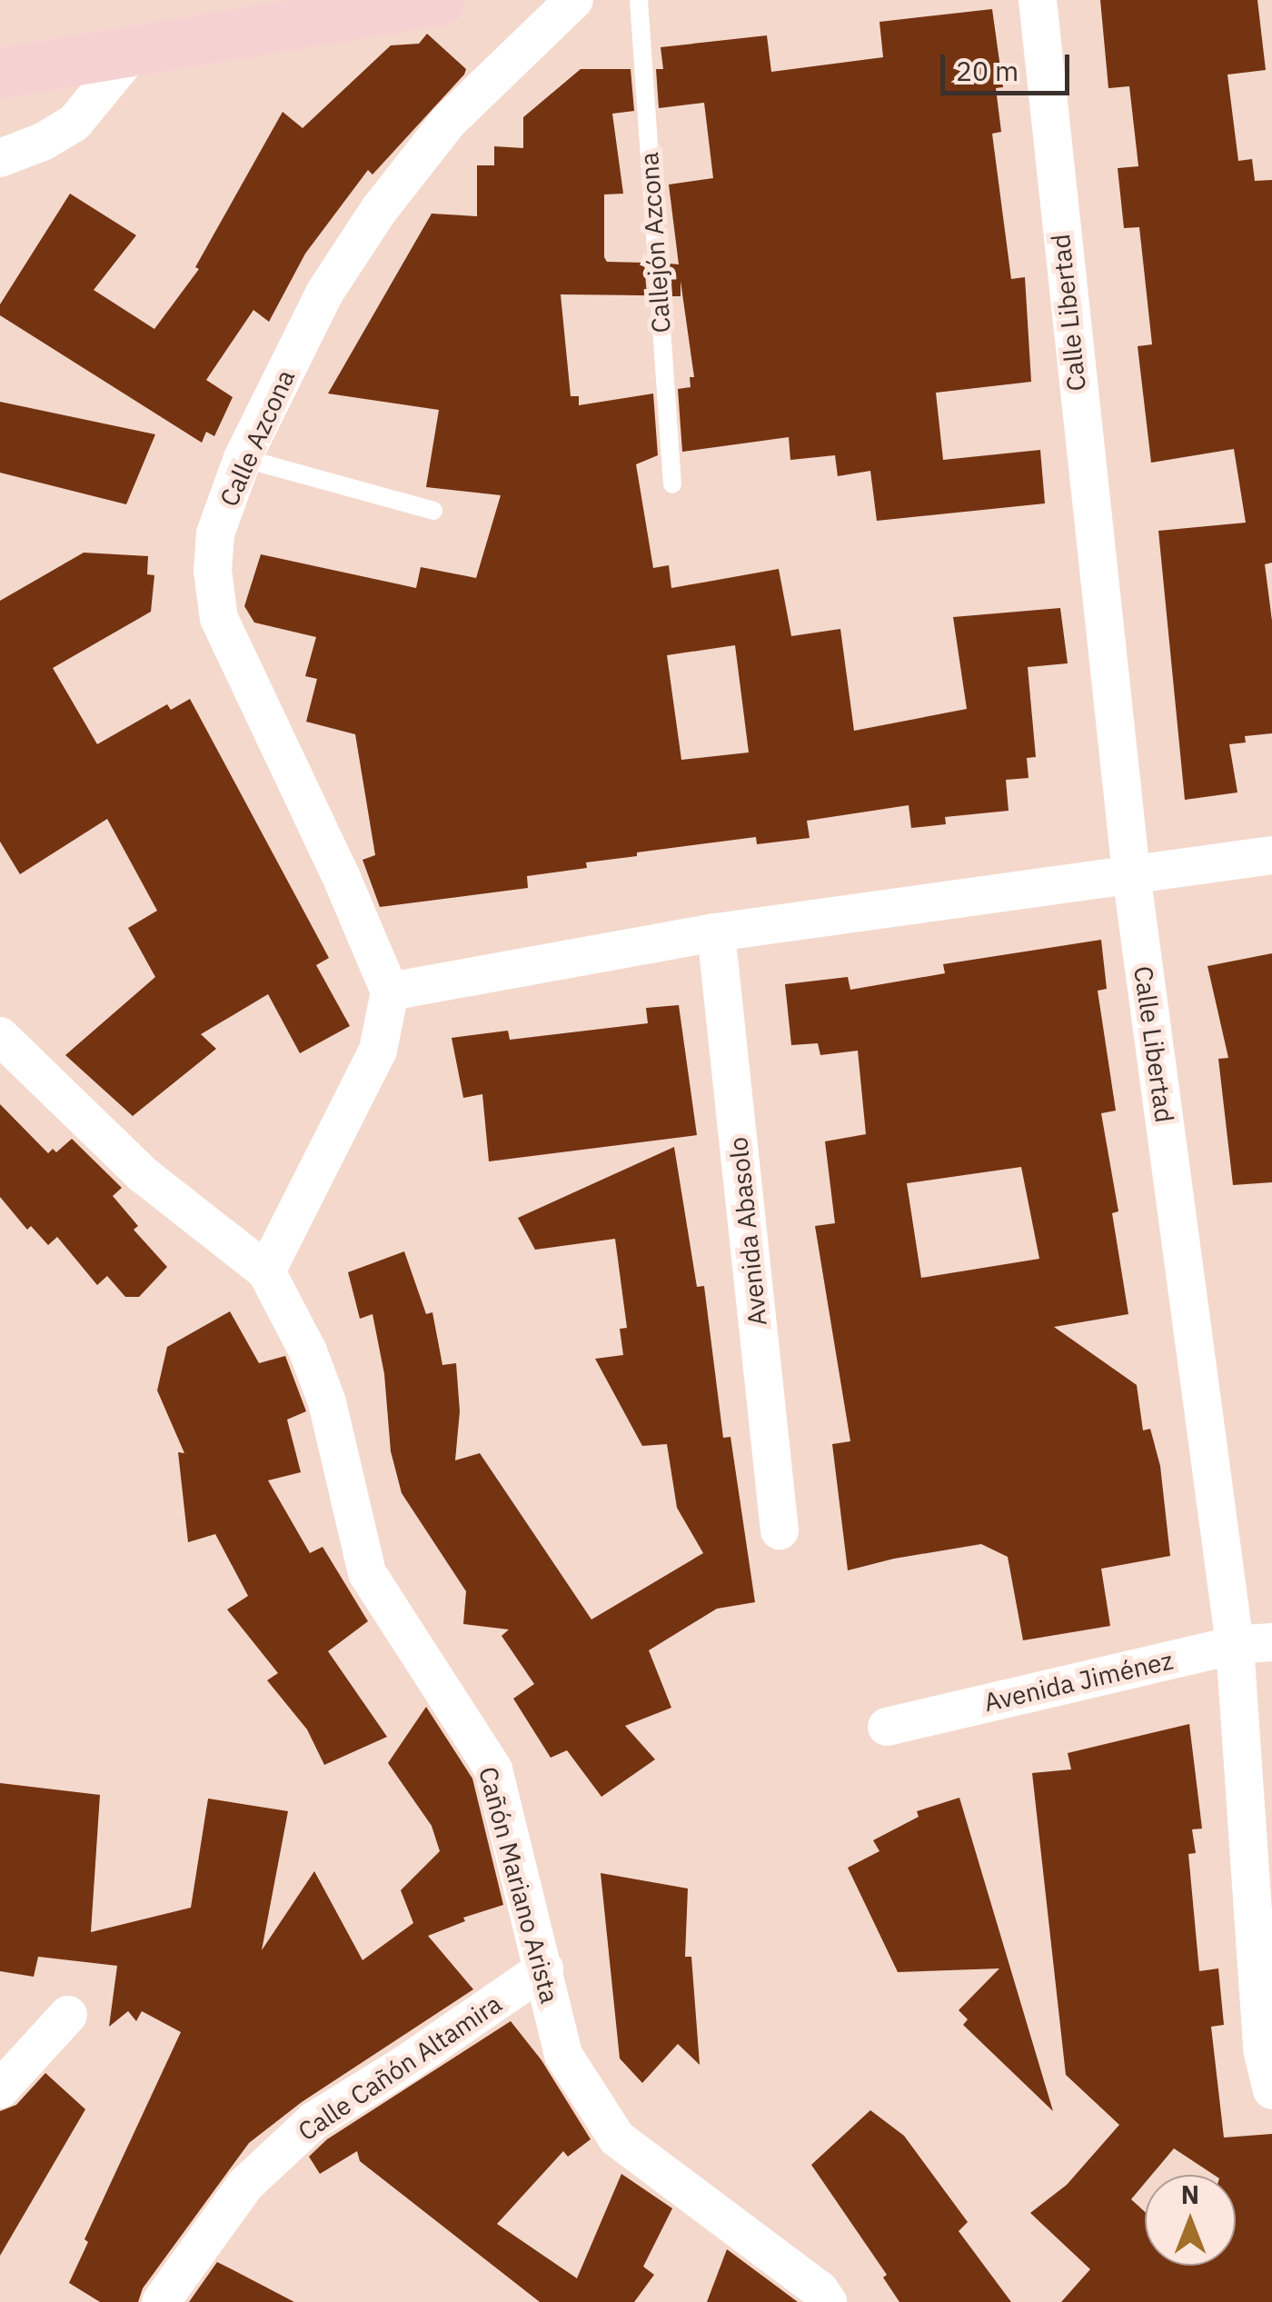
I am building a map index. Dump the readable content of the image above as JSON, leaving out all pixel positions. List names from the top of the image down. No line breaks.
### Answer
{"streets":{"street":["Calle Libertad","Calle Azcona","Avenida Abasolo","Avenida Jiménez","Cañón Mariano Arista","Calle Cañón Altamira"],"lane":["Callejón Azcona"]},"crossings":[["Calle Libertad","Avenida Jiménez"],["Cañón Mariano Arista","Calle Cañón Altamira"]],"scale_bar":"20 m","north":"top"}
